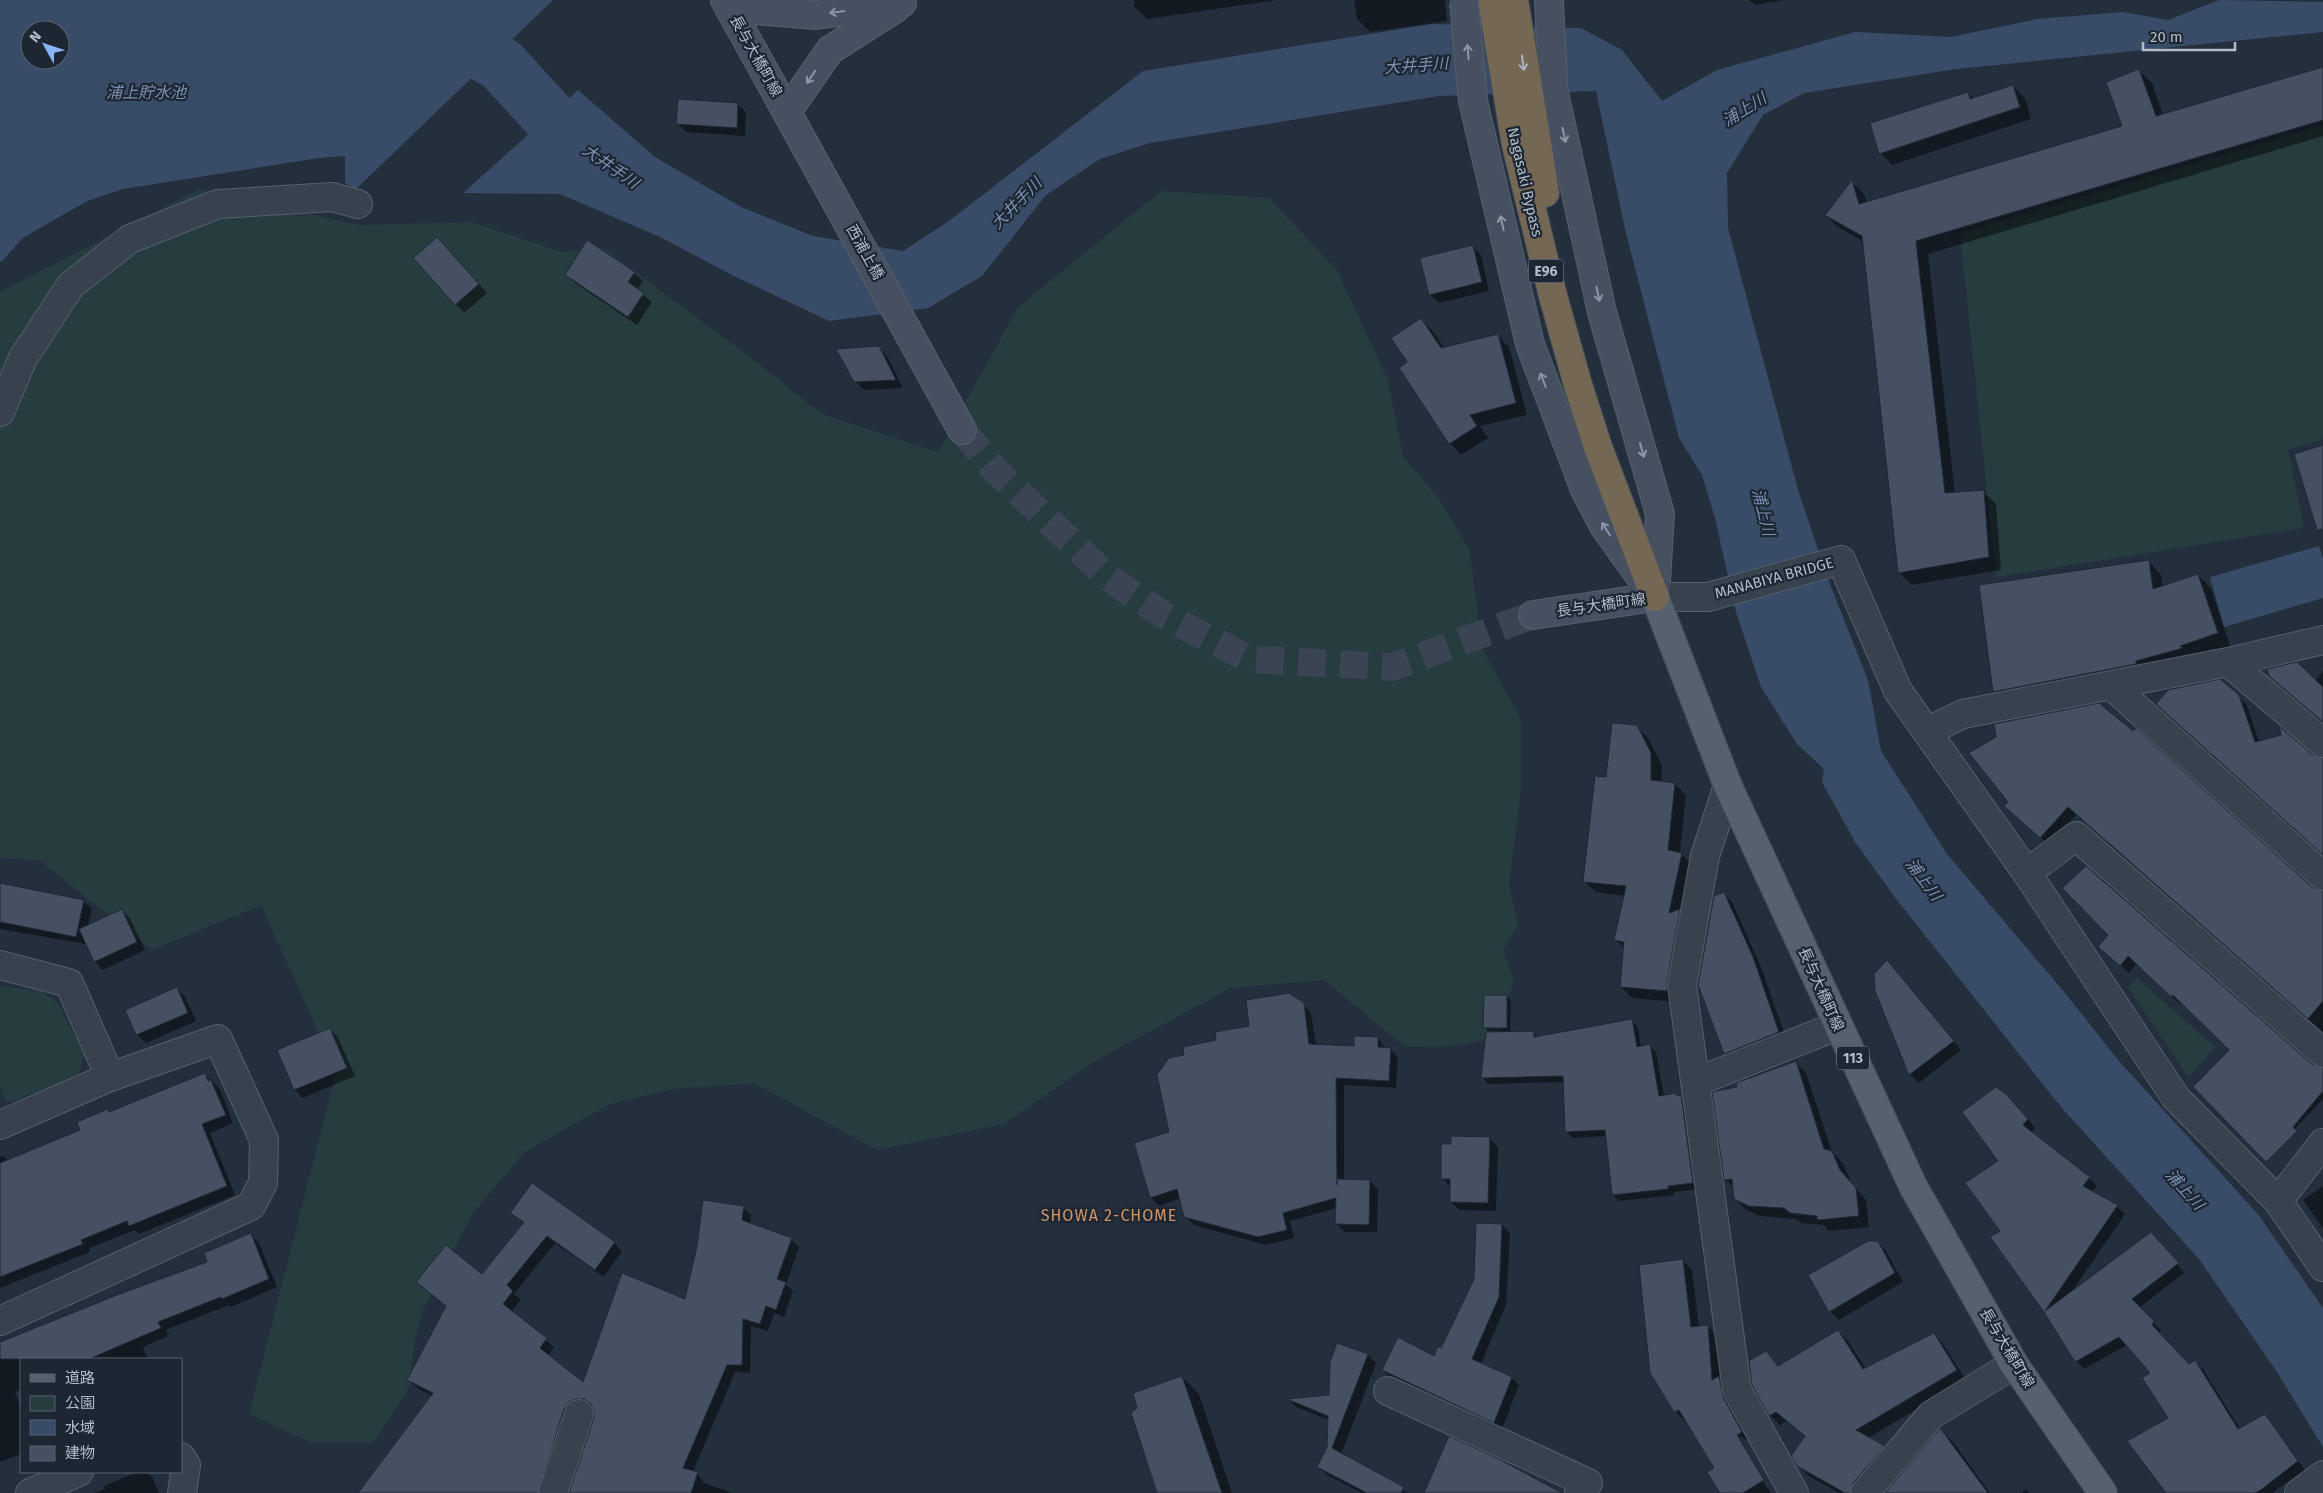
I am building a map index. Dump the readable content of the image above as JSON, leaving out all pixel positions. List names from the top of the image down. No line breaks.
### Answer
{"streets":{"highway":["Nagasaki Bypass","E96"],"main road":["長与大橋町線","113"],"street":["西浦上橋","MANABIYA BRIDGE"]},"crossings":[["長与大橋町線","Nagasaki Bypass"],["長与大橋町線","西浦上橋"],["長与大橋町線","MANABIYA BRIDGE"],["Nagasaki Bypass","MANABIYA BRIDGE"]],"districts":["SHOWA 2-CHOME"],"water":["大井手川","浦上貯水池","浦上川"],"legend":["道路","公園","水域","建物"],"scale_bar":"20 m","north":"top left"}
